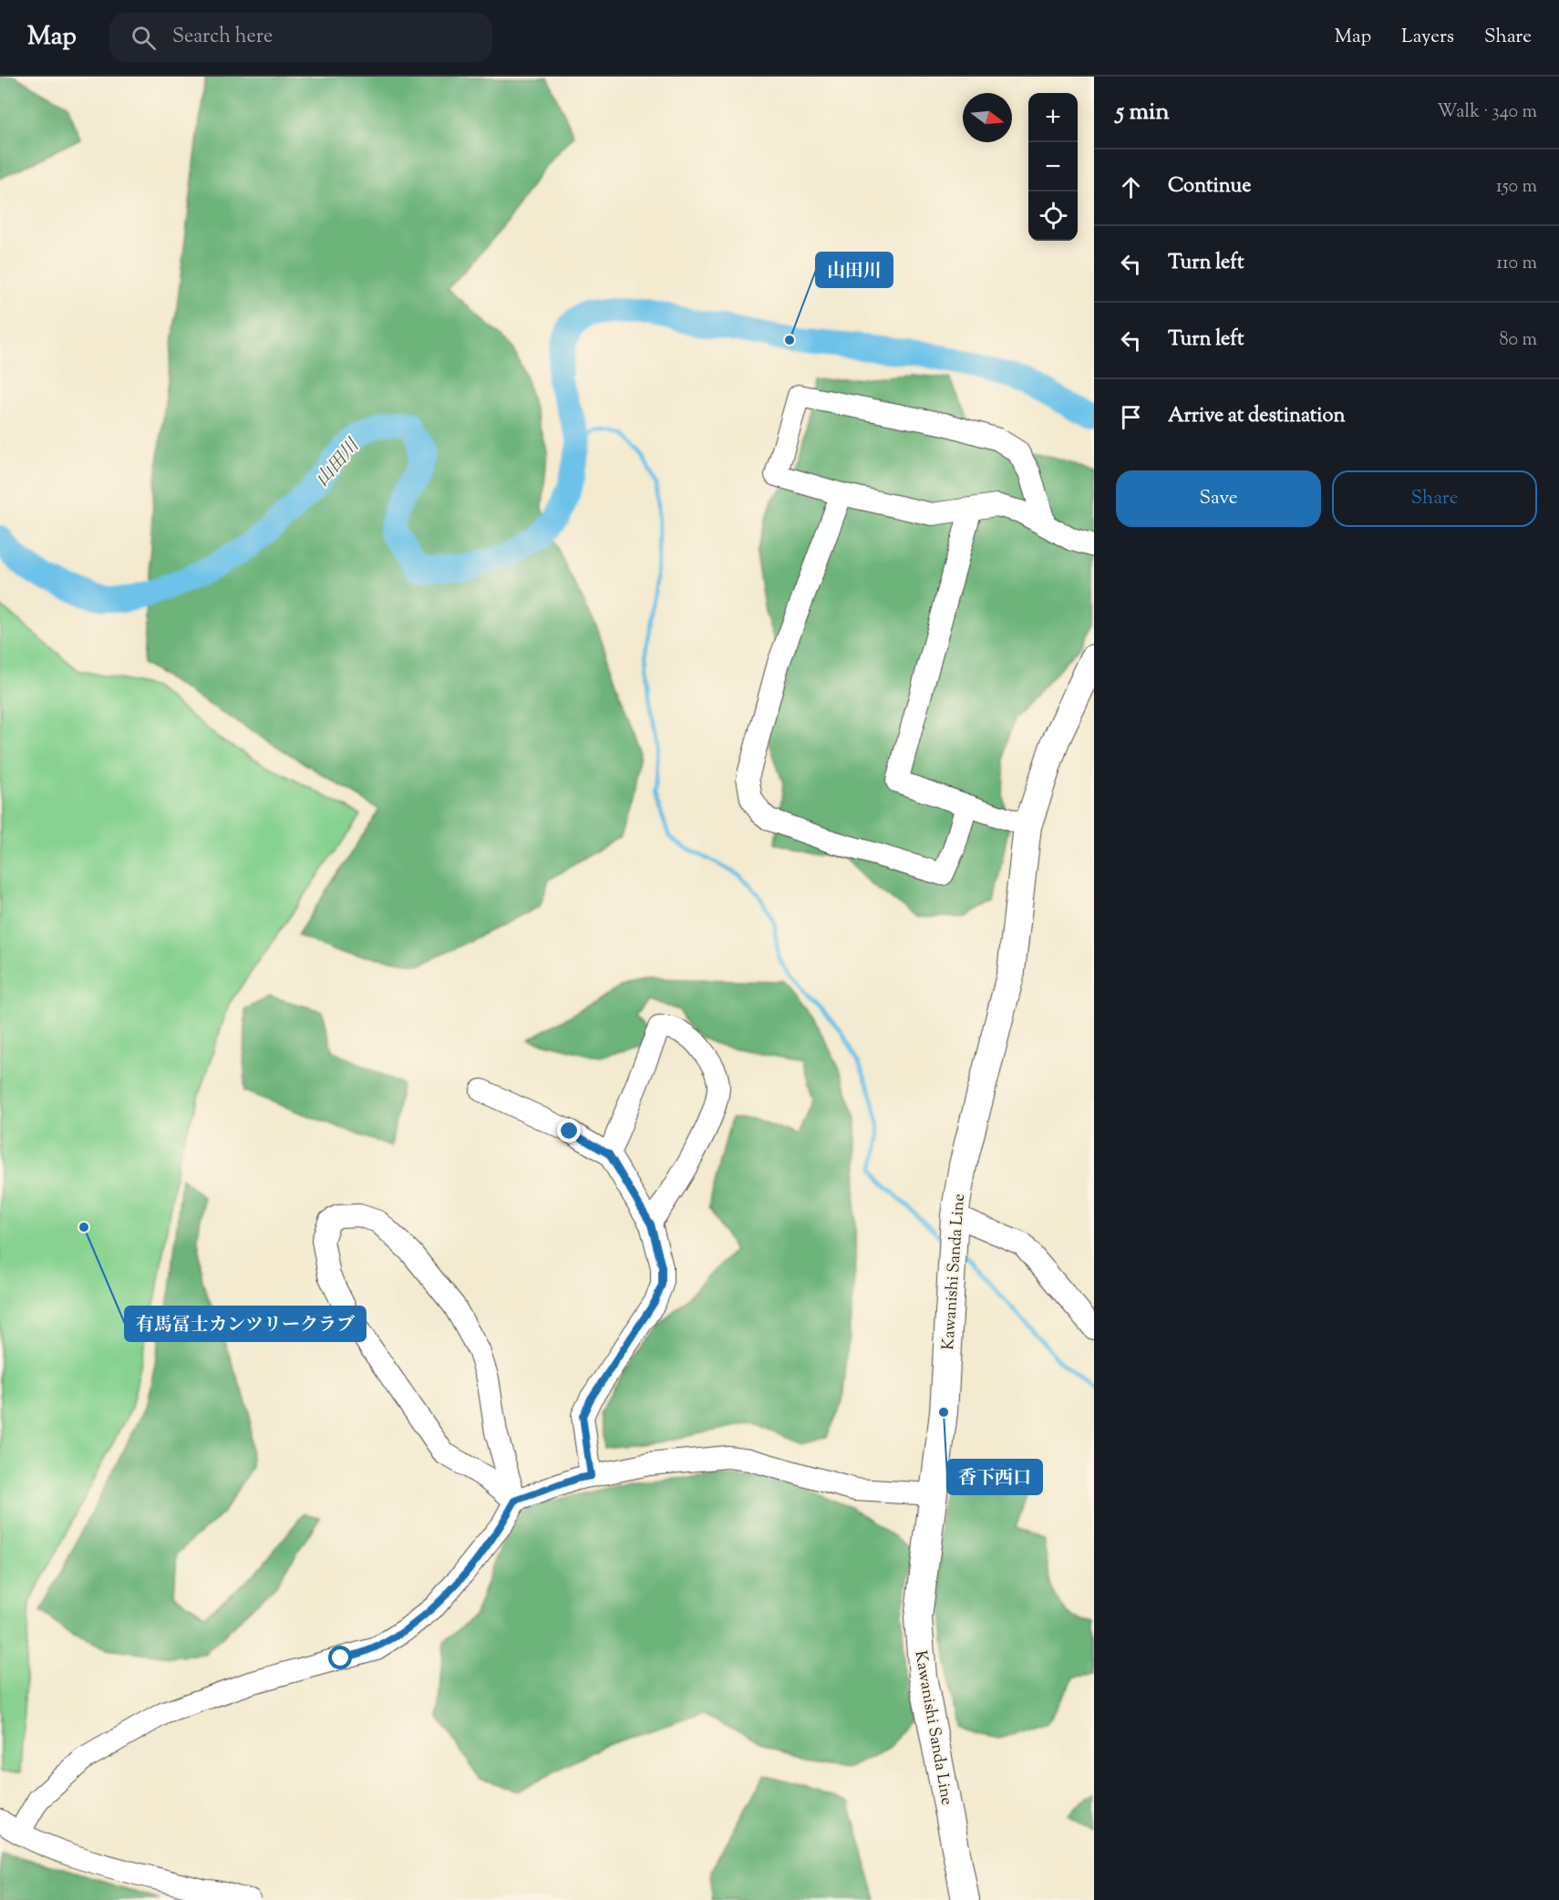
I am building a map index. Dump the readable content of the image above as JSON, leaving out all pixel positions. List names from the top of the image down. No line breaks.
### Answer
{"streets":{"main road":["Kawanishi Sanda Line"]},"water":["山田川"],"places":["山田川","有馬冨士カンツリークラブ","香下西口"],"north":"right","page":{"header":"Map","search":"Search here","nav":["Map","Layers","Share"],"heading":["5 min","Walk · 340 m"],"map_buttons":["+","−"],"list":[["Continue","150 m"],["Turn left","110 m"],["Turn left","80 m"],"Arrive at destination"],"buttons":["Save","Share"]}}
